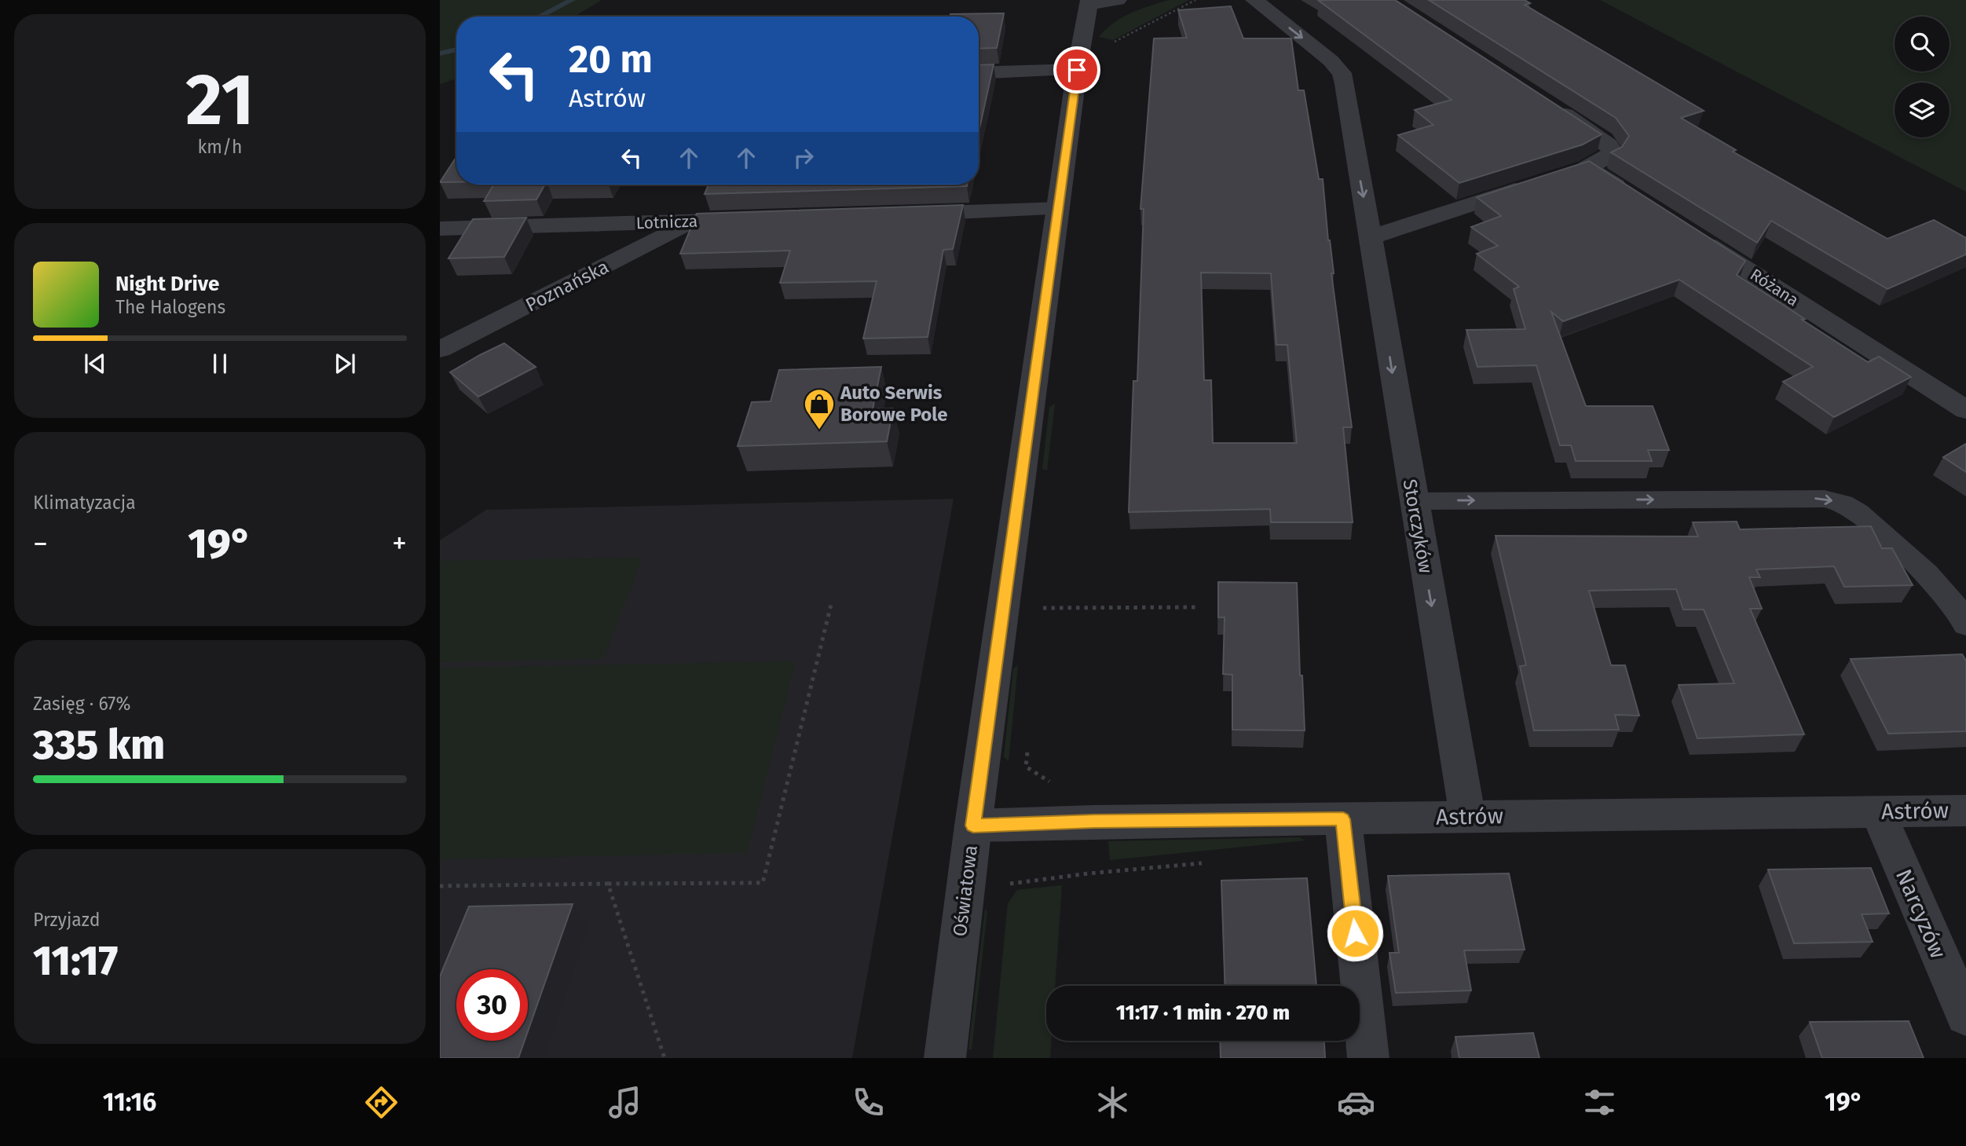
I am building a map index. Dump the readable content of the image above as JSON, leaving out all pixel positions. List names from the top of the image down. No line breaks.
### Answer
{"streets":{"street":["Lotnicza","Poznańska","Różana","Storczyków","Astrów","Oświatowa","Narcyzów"]},"crossings":[["Lotnicza","Poznańska"],["Storczyków","Astrów"],["Astrów","Oświatowa"],["Astrów","Narcyzów"]],"one_way":["Storczyków"],"places":{"shop":["Auto Serwis Borowe Pole"]},"page":{"tile":[["21","km/h"],"Klimatyzacja",["Zasięg · 67%","335 km"],["Przyjazd","11:17"]],"turn":["20 m","Astrów"],"song":["Night Drive","The Halogens"],"heat":["−","19°","+"],"limit":"30","trip":"11:17 · 1 min · 270 m","tabs":["11:16","19°"]}}
